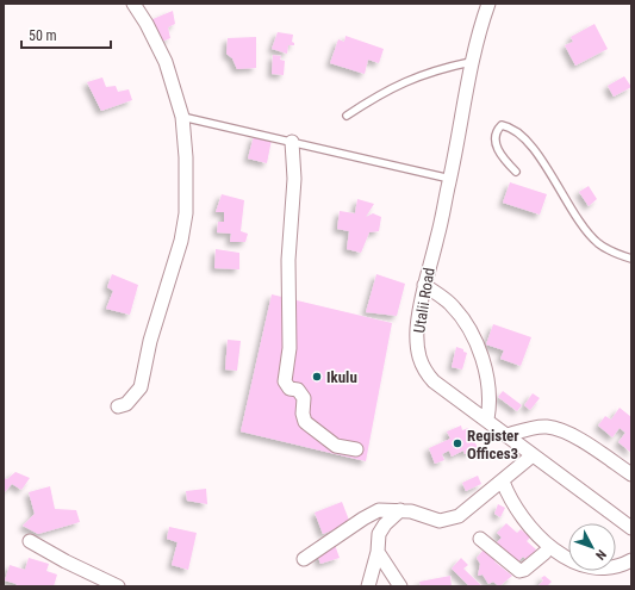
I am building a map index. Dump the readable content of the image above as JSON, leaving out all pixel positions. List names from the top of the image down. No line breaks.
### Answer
{"streets":{"street":["Utalii Road"]},"places":["Ikulu","Register Offices3"],"scale_bar":"50 m","north":"bottom right"}
